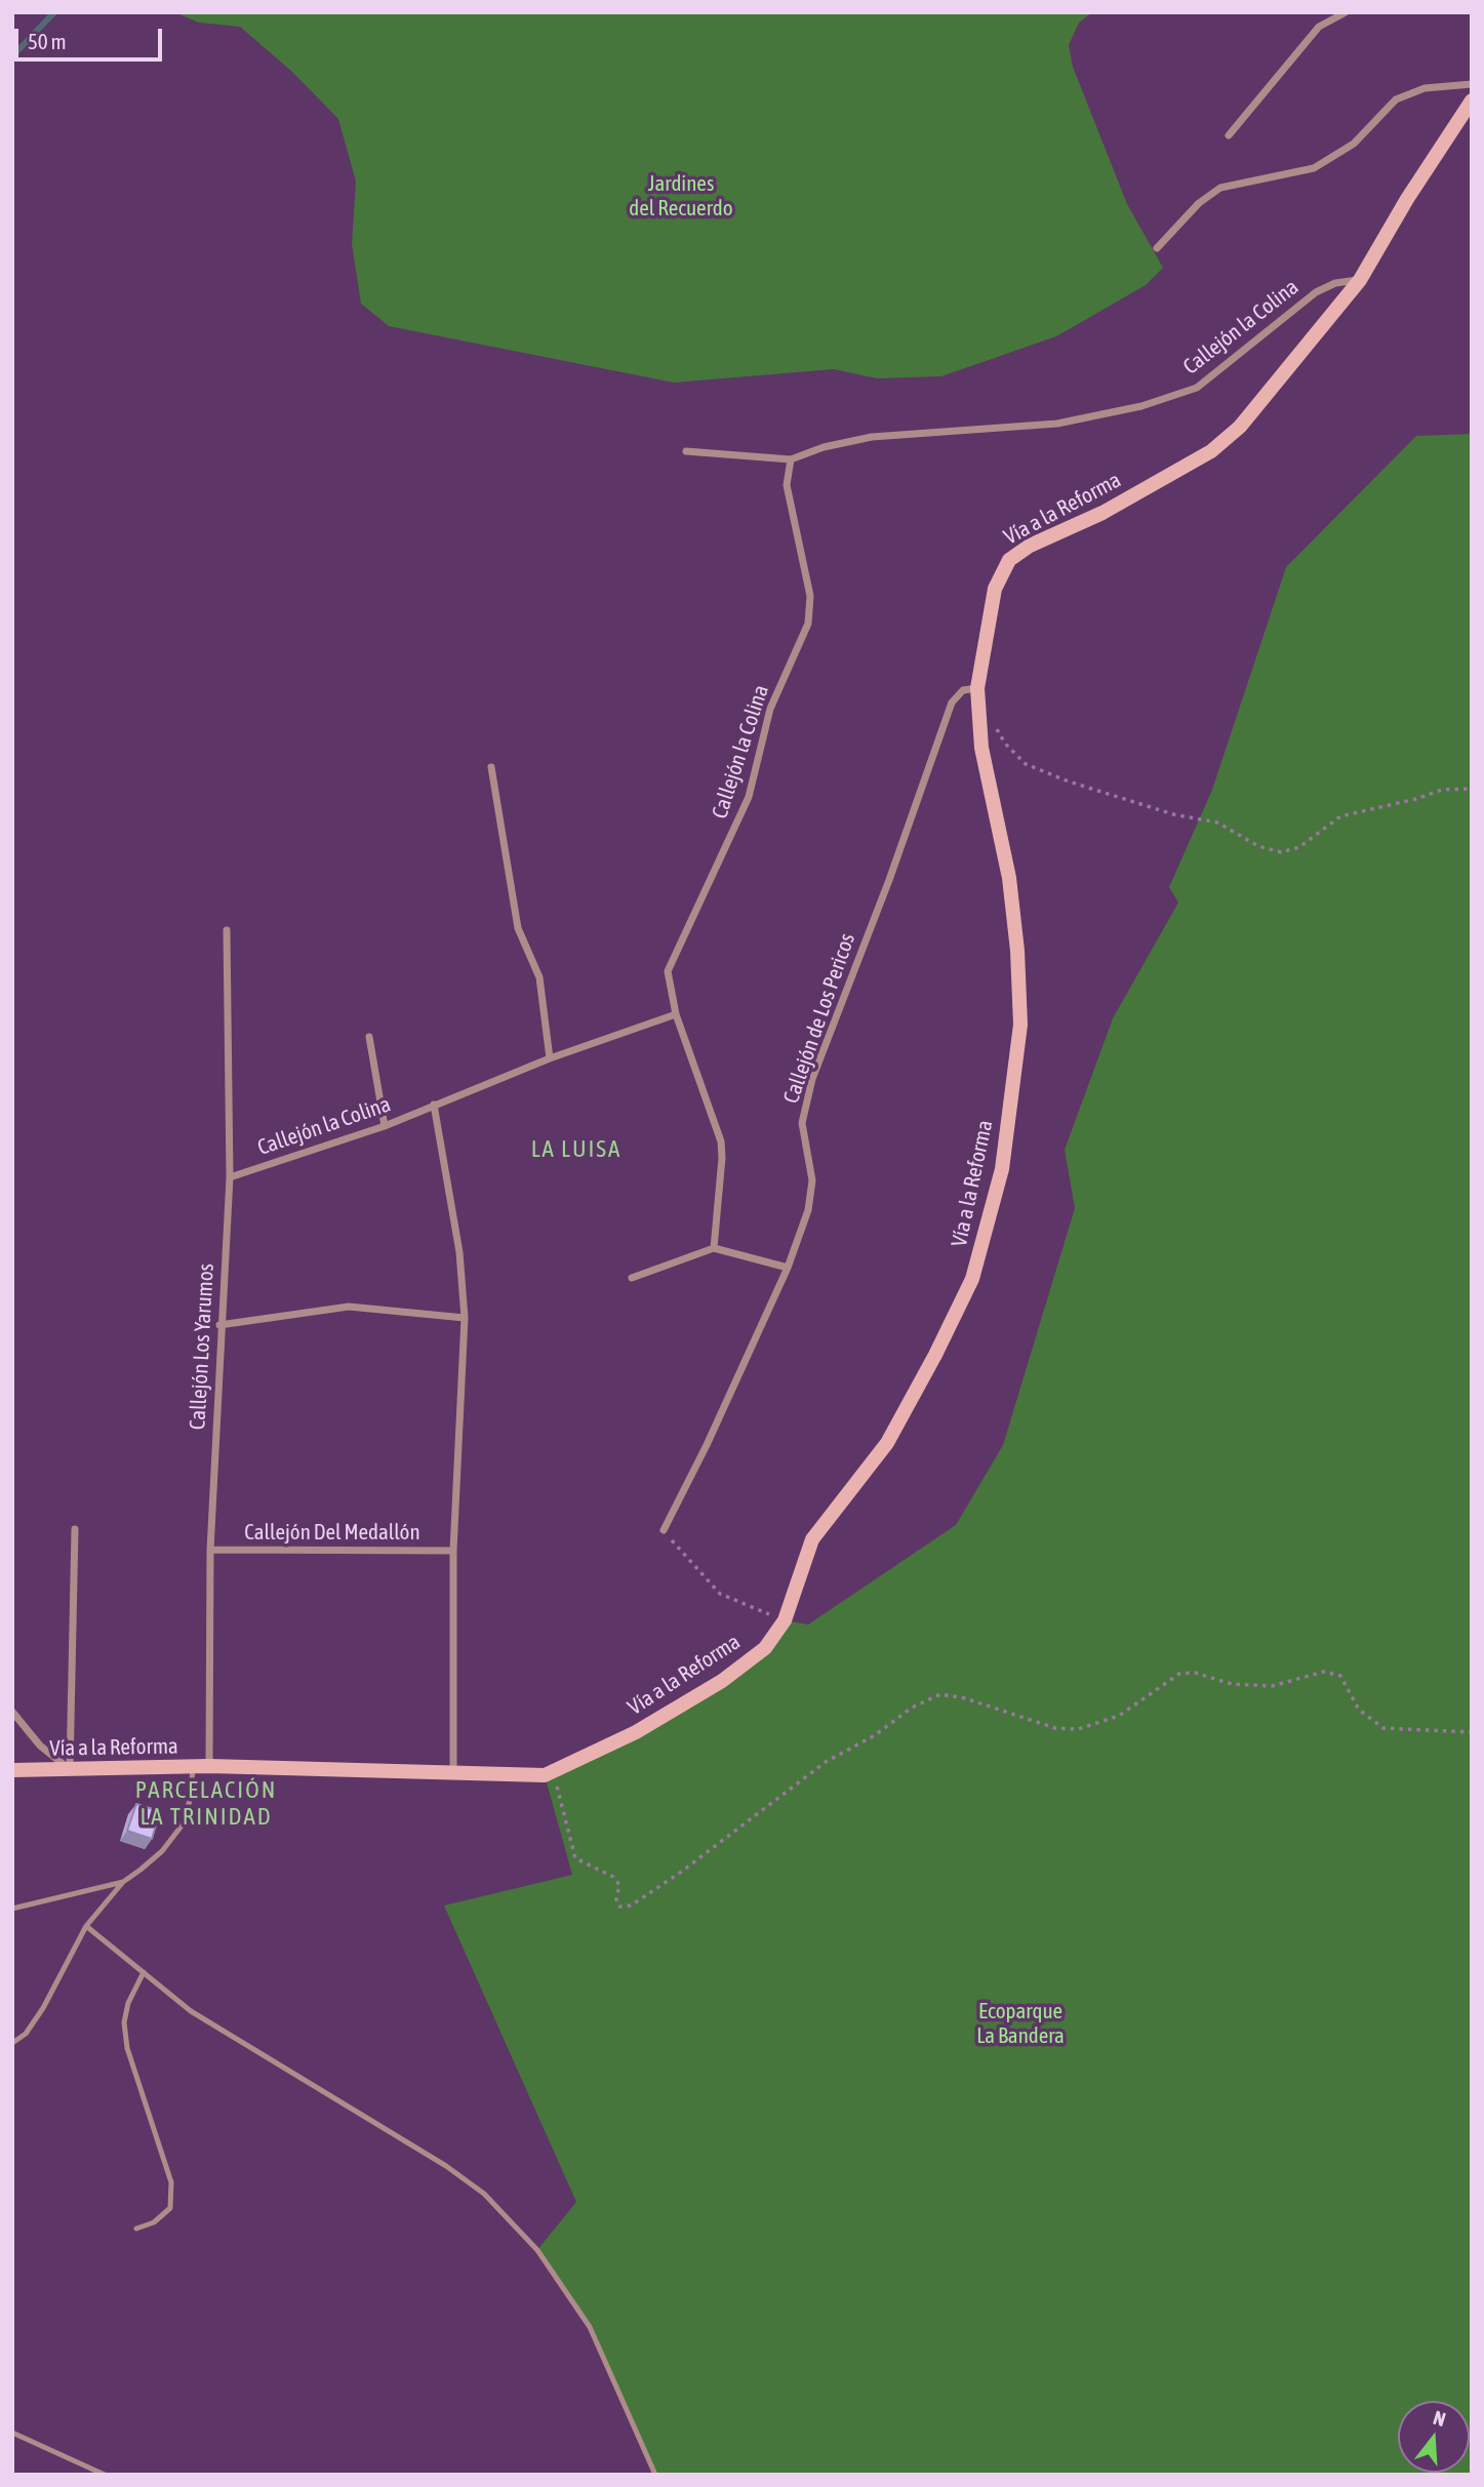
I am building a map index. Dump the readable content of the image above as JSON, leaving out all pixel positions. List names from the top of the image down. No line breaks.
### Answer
{"streets":{"street":["Callejón la Colina","Vía a la Reforma","Callejón de Los Pericos","Callejón Los Yarumos","Callejón Del Medallón"]},"crossings":[["Callejón la Colina","Vía a la Reforma"],["Callejón la Colina","Callejón Los Yarumos"],["Vía a la Reforma","Callejón de Los Pericos"],["Vía a la Reforma","Callejón Los Yarumos"],["Callejón Los Yarumos","Callejón Del Medallón"]],"districts":["LA LUISA","PARCELACIÓN LA TRINIDAD"],"parks":["Jardines del Recuerdo","Ecoparque La Bandera"],"scale_bar":"50 m","north":"top"}
